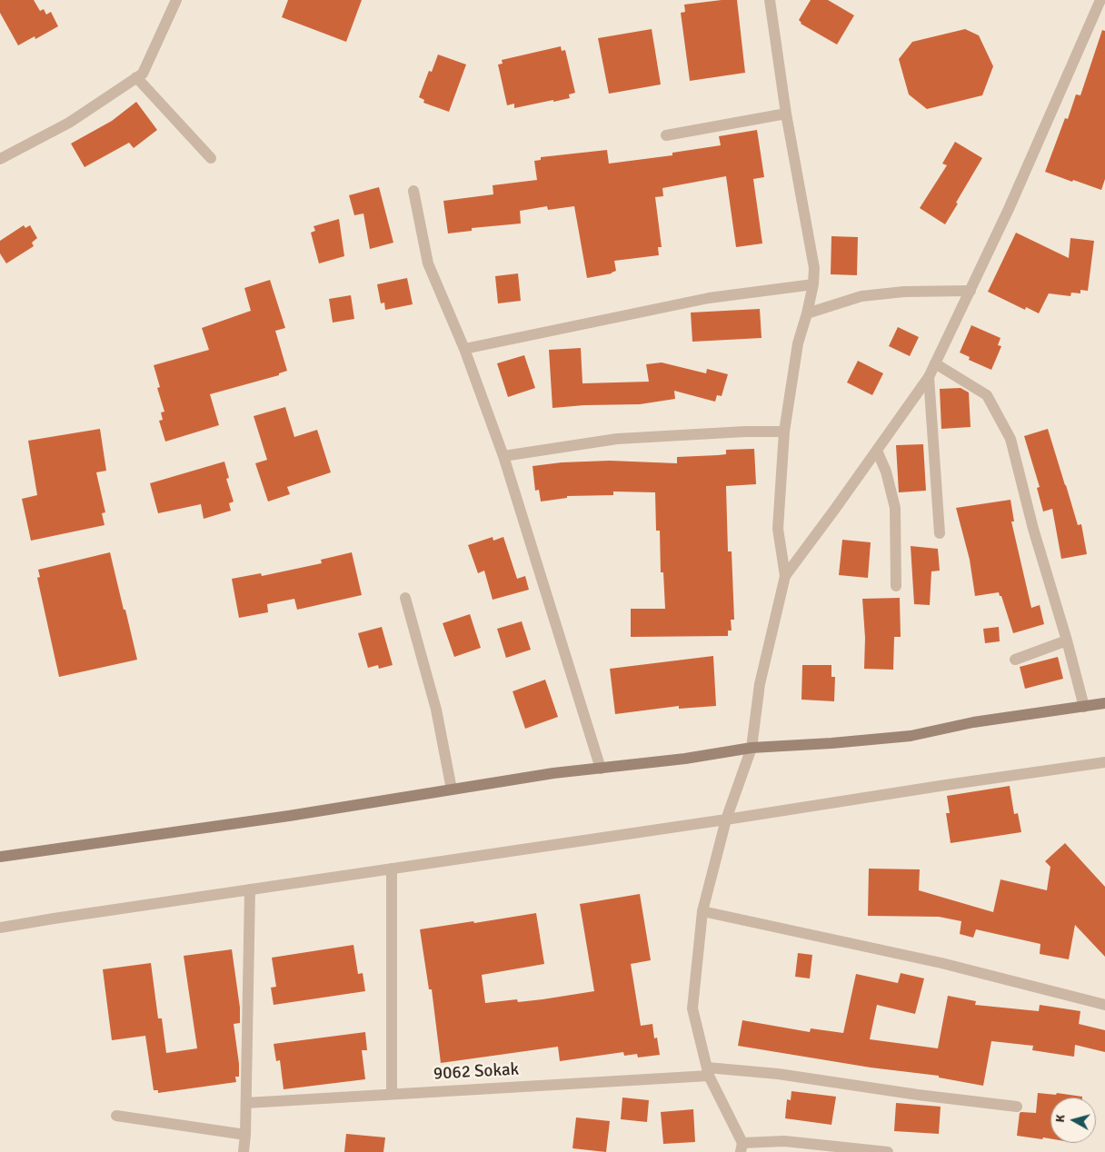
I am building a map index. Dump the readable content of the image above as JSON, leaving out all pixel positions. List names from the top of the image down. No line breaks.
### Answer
{"streets":{"street":["9062 Sokak"]},"north":"left"}
